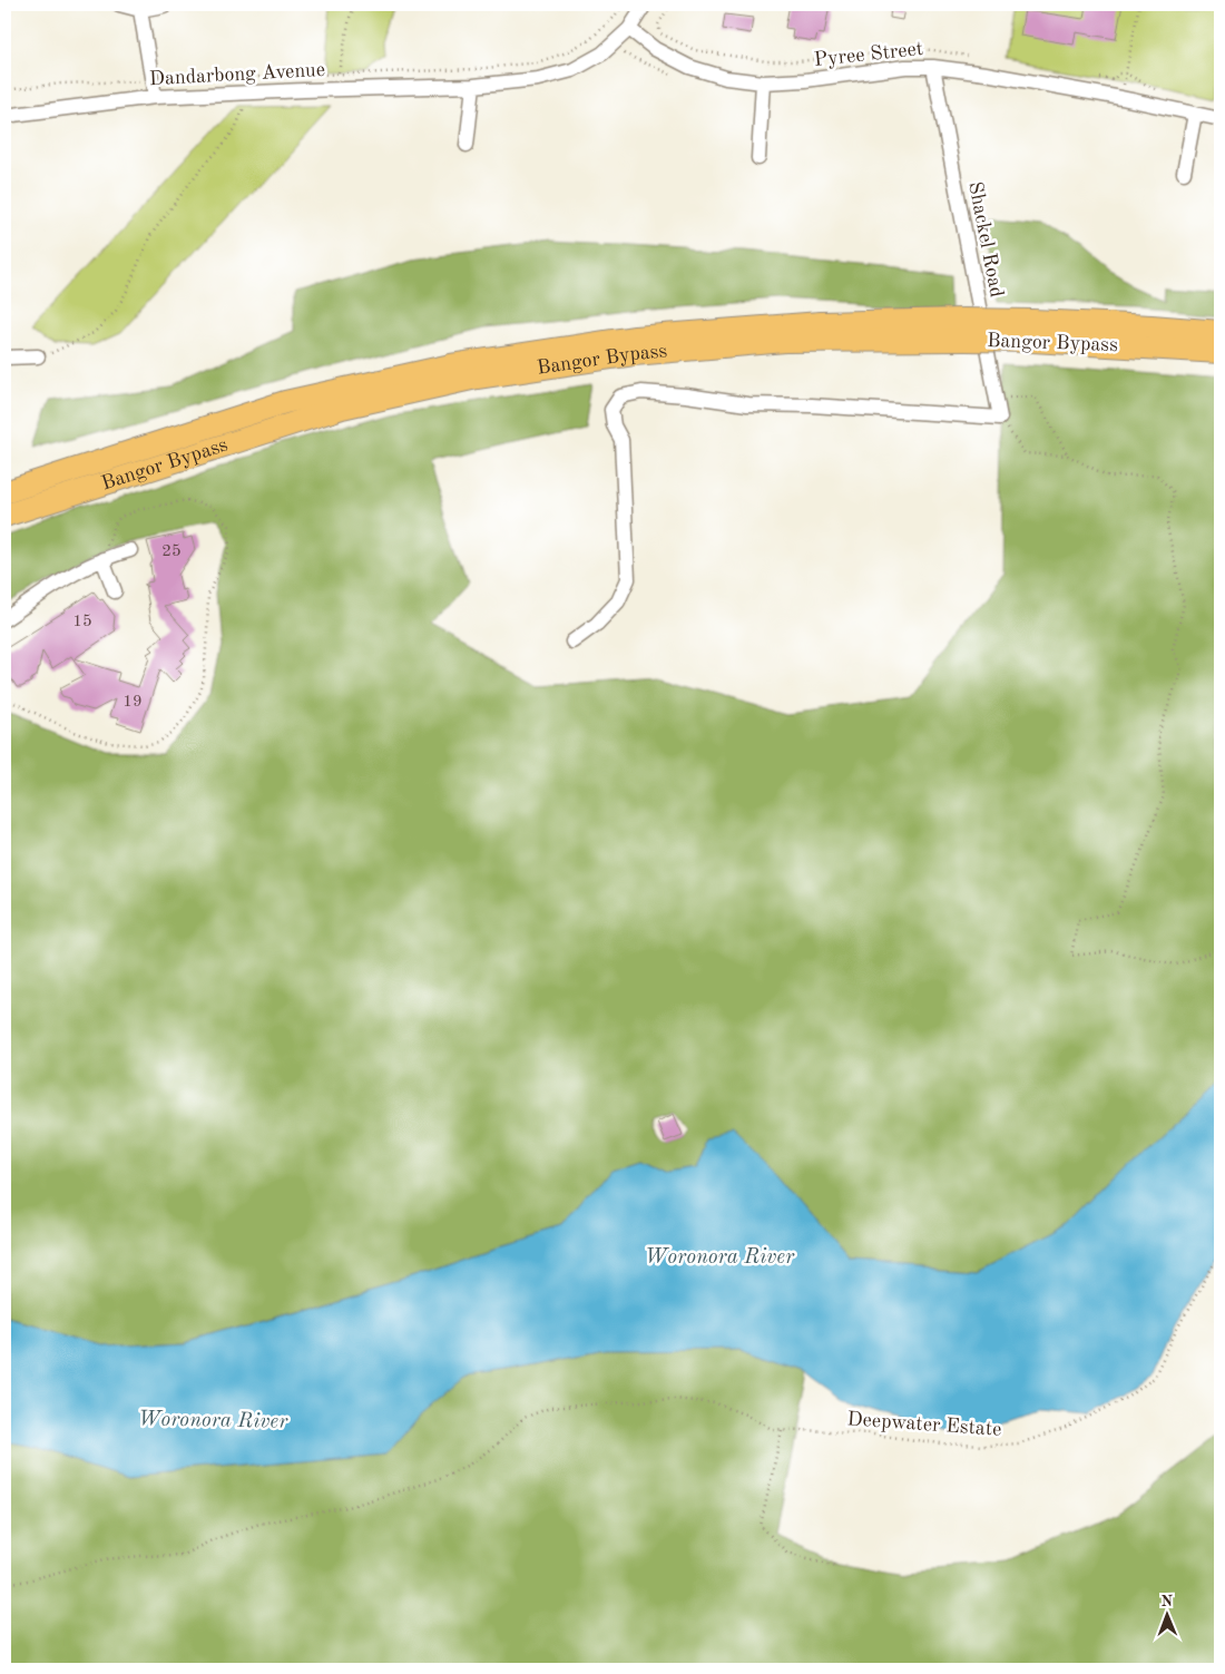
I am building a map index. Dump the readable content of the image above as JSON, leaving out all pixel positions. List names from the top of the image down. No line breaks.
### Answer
{"streets":{"main road":["Bangor Bypass"],"street":["Pyree Street","Dandarbong Avenue","Shackel Road"],"path":["Deepwater Estate"]},"crossings":[["Pyree Street","Dandarbong Avenue"],["Pyree Street","Shackel Road"]],"water":["Woronora River"],"house_numbers":["25","15","19"],"north":"top"}
